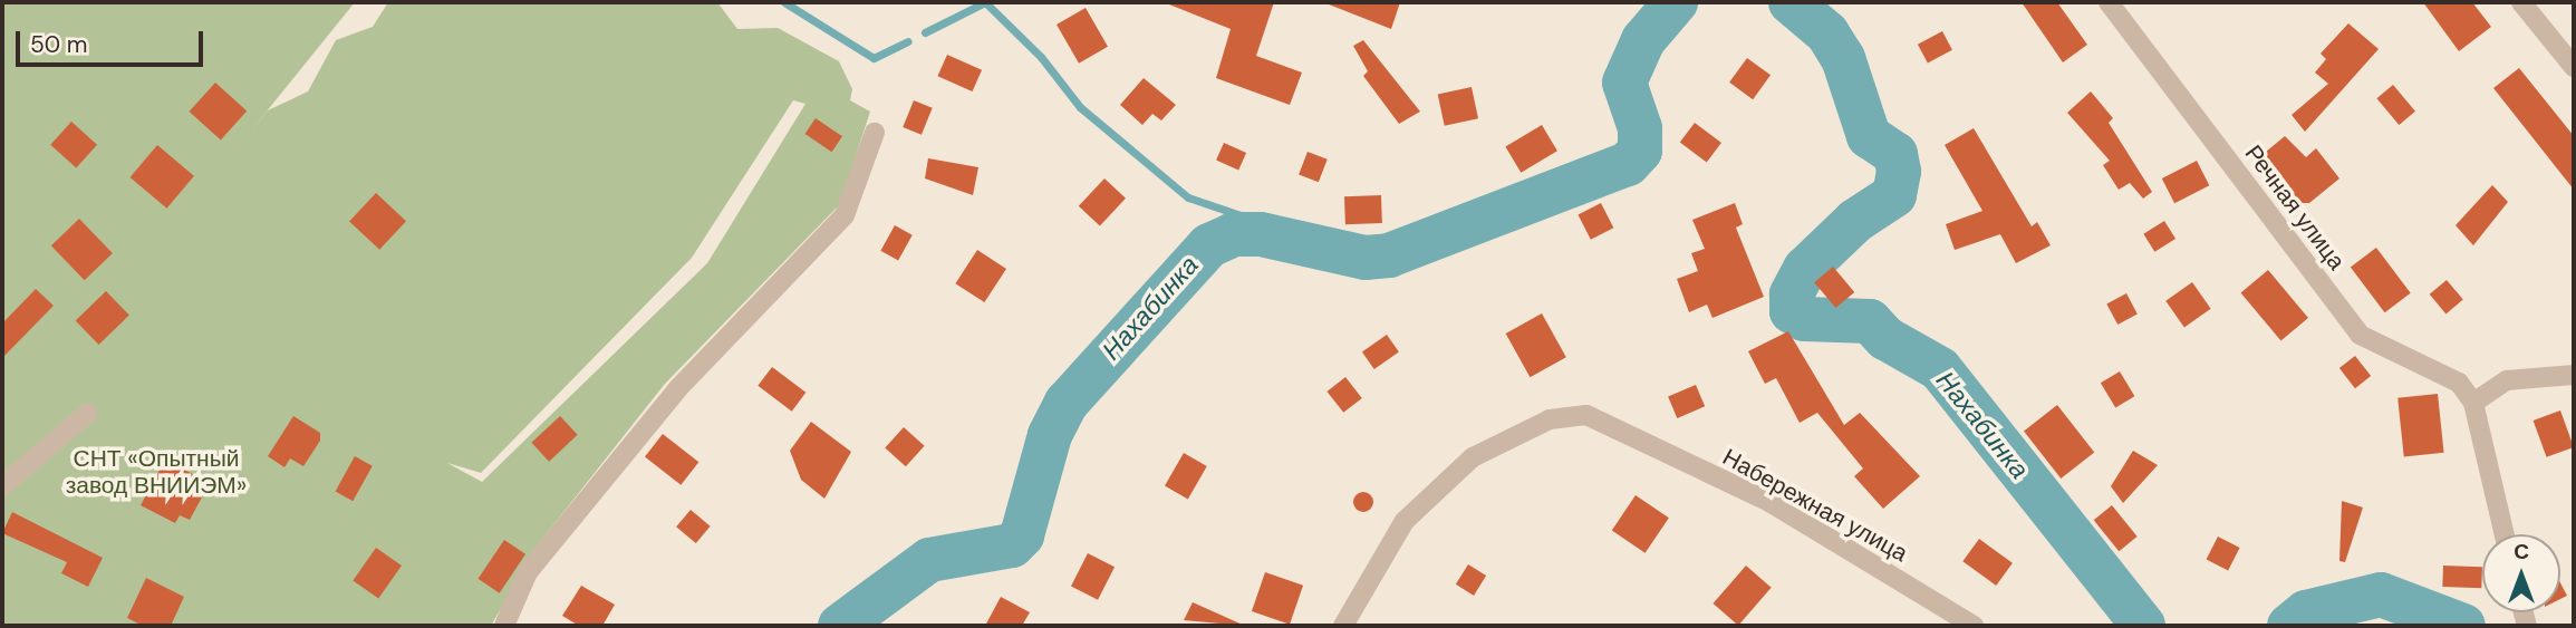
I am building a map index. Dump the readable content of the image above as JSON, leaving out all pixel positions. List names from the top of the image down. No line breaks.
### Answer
{"streets":{"street":["Речная улица","Набережная улица"]},"water":["Нахабинка"],"parks":["СНТ «Опытный завод ВНИИЭМ»"],"scale_bar":"50 m","north":"top"}
